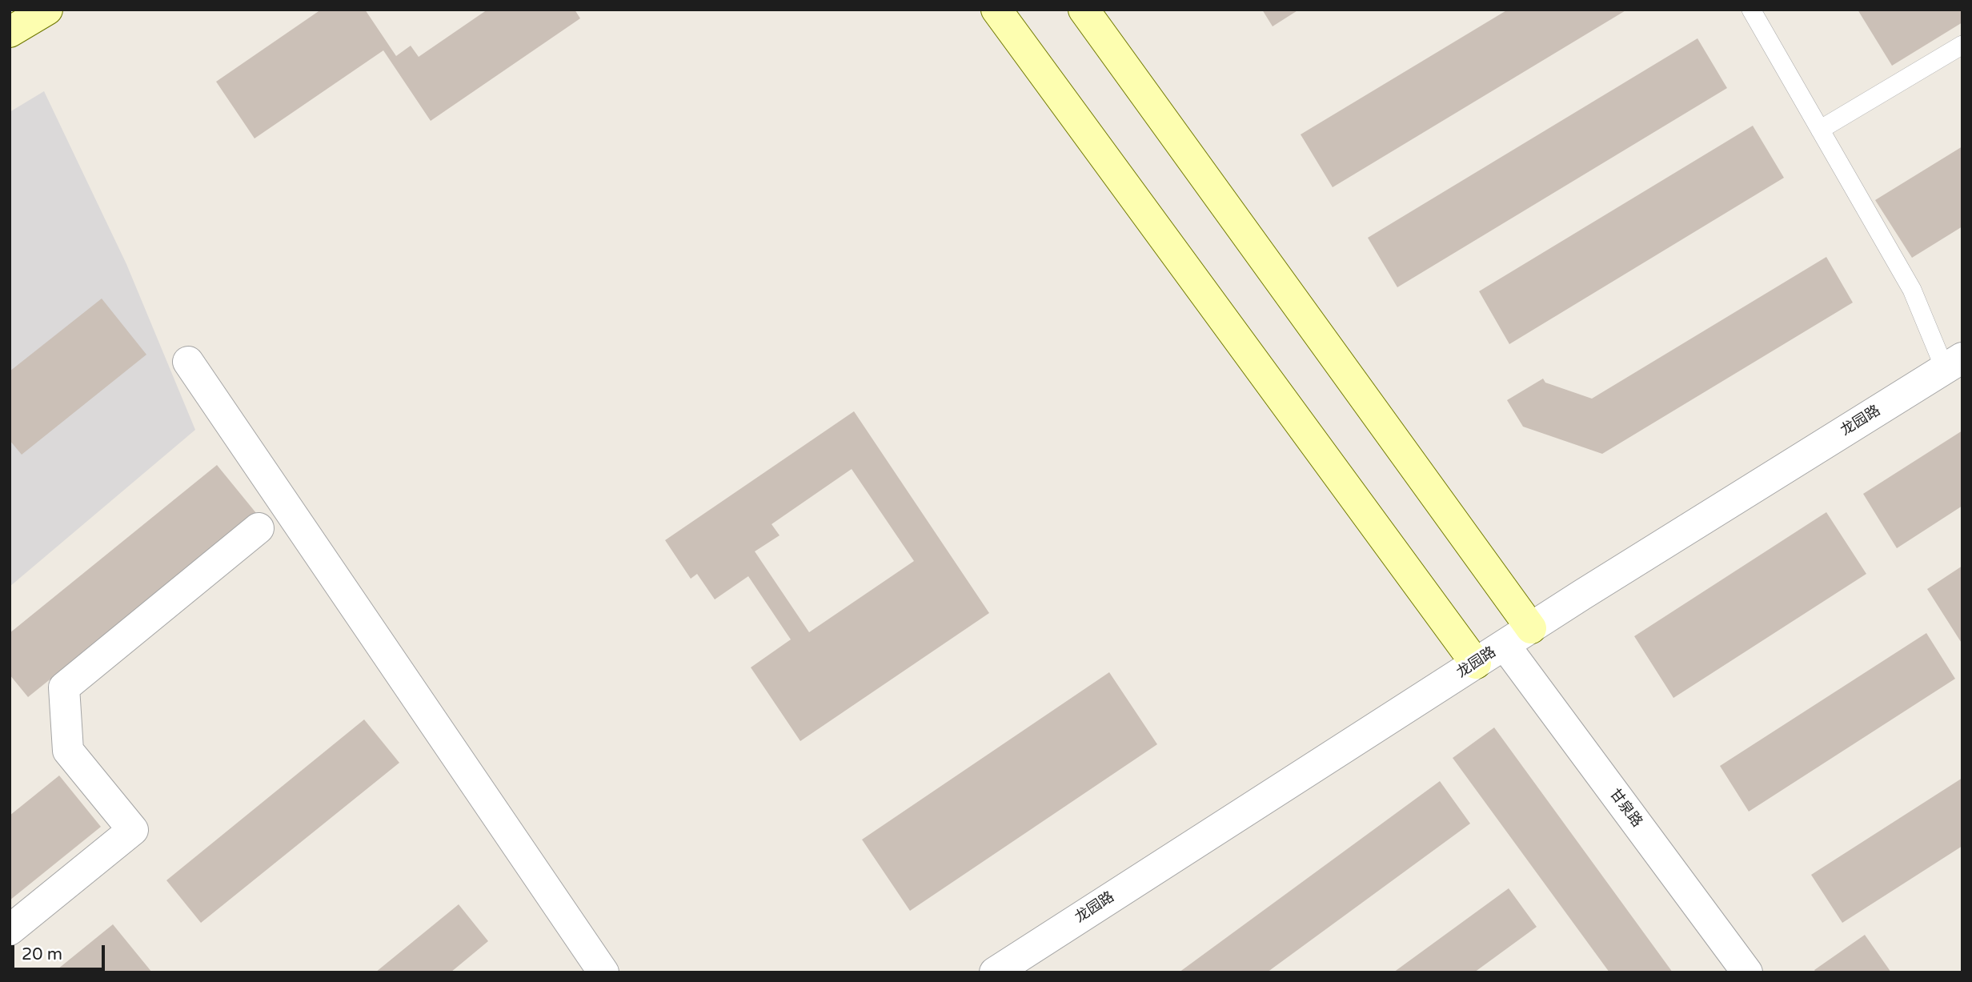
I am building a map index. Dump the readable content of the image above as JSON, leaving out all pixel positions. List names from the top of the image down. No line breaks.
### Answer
{"streets":{"street":["龙园路","甘泉路"]},"crossings":[["龙园路","甘泉路"]],"scale_bar":"20 m"}
